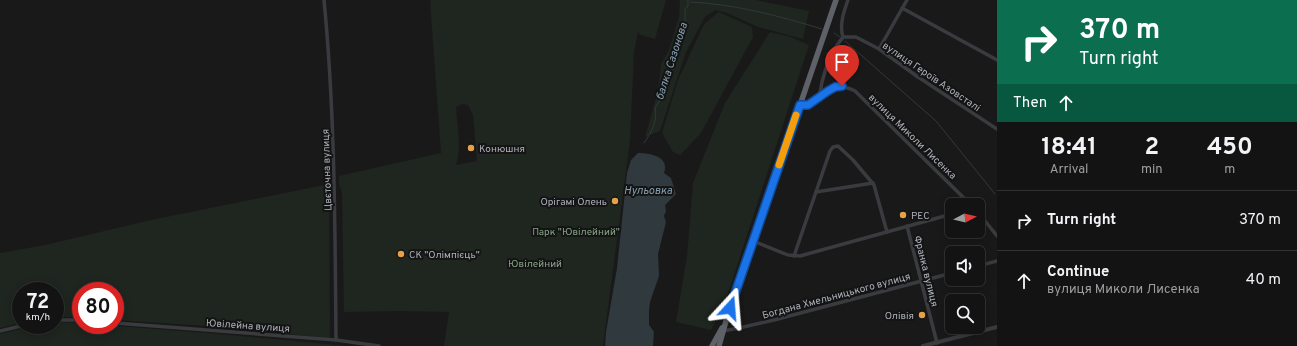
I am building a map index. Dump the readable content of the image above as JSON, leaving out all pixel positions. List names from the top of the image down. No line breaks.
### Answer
{"streets":{"street":["вулиця Героїв Азовсталі","вулиця Миколи Лисенка","Цвєточна вулиця","Франка вулиця","Богдана Хмельницького вулиця","Ювілейна вулиця"]},"crossings":[["Цвєточна вулиця","Ювілейна вулиця"],["Франка вулиця","Богдана Хмельницького вулиця"]],"water":["балка Сазонова","Нульовка"],"parks":["Парк \"Ювілейний\"","Ювілейний"],"places":["Конюшня","Орігамі Олень","РЕС","СК \"Олімпієць\"","Олівія"],"north":"right","page":{"turn":["370 m","Turn right"],"then":"Then","eta":["18:41","Arrival","2","min","450","m"],"list":[{"name":"Turn right","value":"370 m"},{"name":"Continue","note":"вулиця Миколи Лисенка","value":"40 m"}],"speed":"72 km/h","limit":"80"}}
